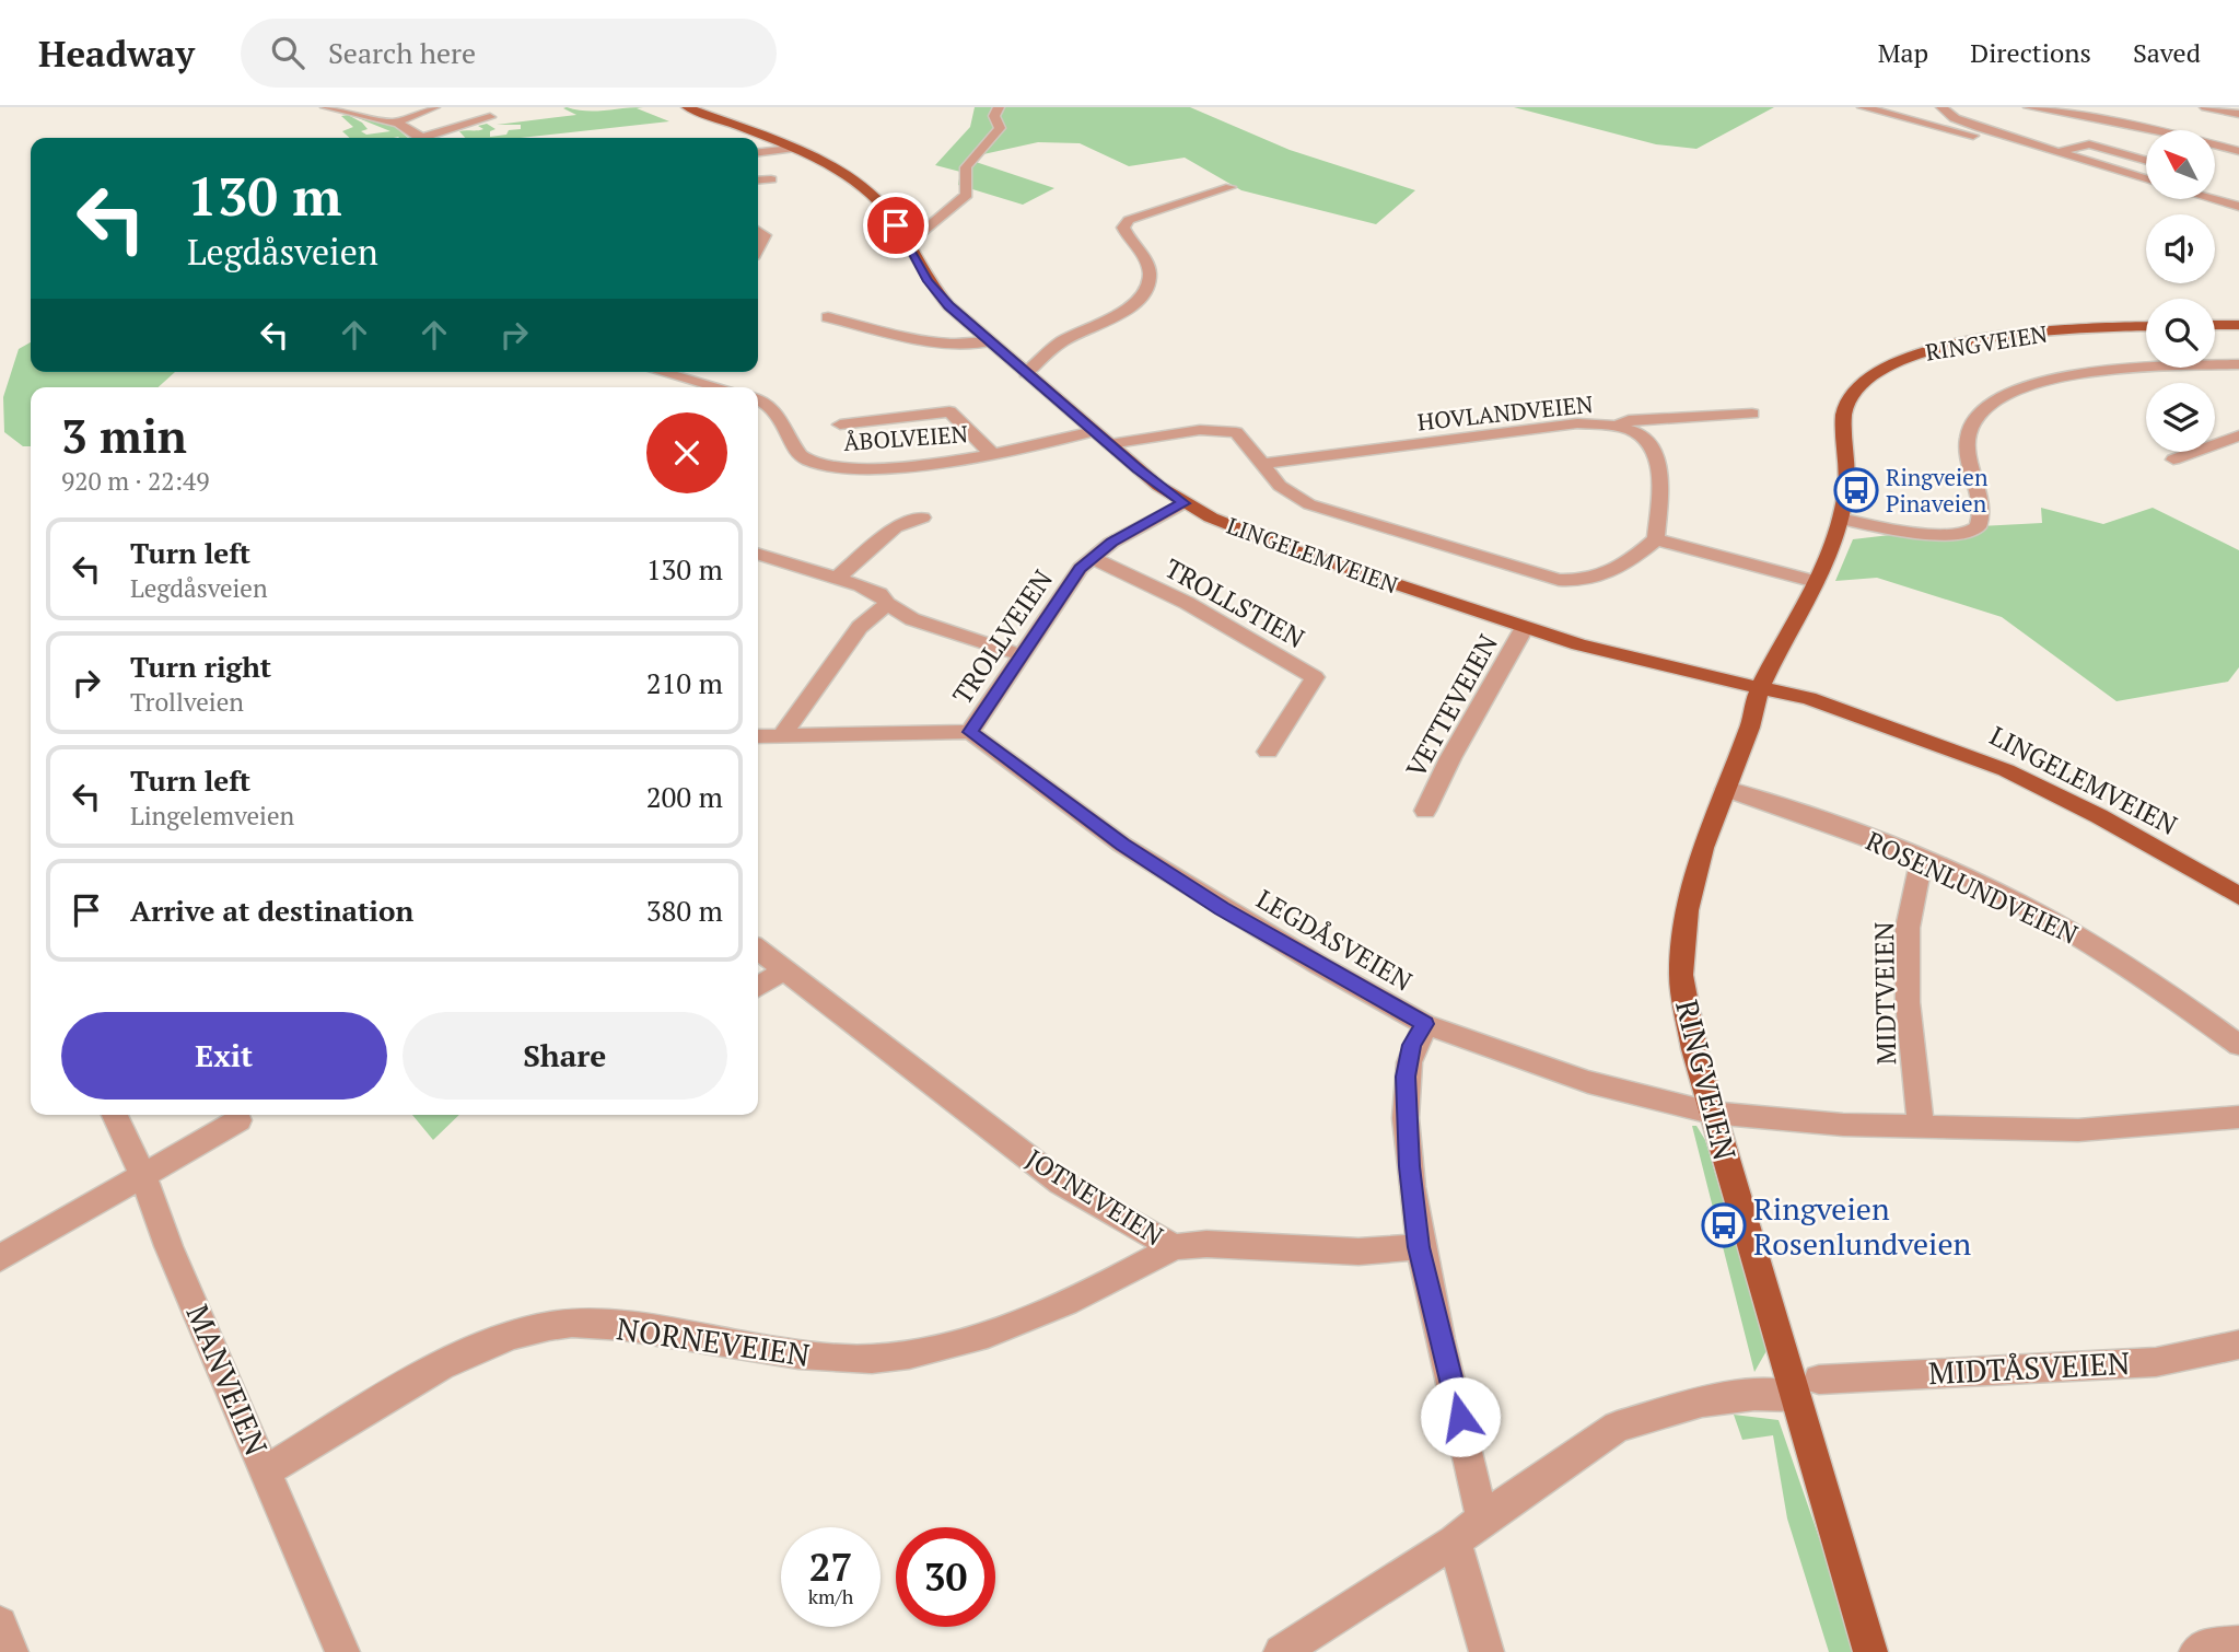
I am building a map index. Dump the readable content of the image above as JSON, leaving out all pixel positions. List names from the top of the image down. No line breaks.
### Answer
{"streets":{"main road":["RINGVEIEN","LINGELEMVEIEN"],"street":["HOVLANDVEIEN","ÅBOLVEIEN","TROLLSTIEN","TROLLVEIEN","VETTEVEIEN","ROSENLUNDVEIEN","LEGDÅSVEIEN","MIDTVEIEN","JOTNEVEIEN","NORNEVEIEN","MIDTÅSVEIEN","MANVEIEN"]},"crossings":[["RINGVEIEN","LINGELEMVEIEN"],["RINGVEIEN","ROSENLUNDVEIEN"],["RINGVEIEN","LEGDÅSVEIEN"],["RINGVEIEN","MIDTÅSVEIEN"],["ÅBOLVEIEN","LINGELEMVEIEN"],["LINGELEMVEIEN","TROLLVEIEN"],["LINGELEMVEIEN","VETTEVEIEN"],["TROLLSTIEN","TROLLVEIEN"],["TROLLVEIEN","LEGDÅSVEIEN"],["ROSENLUNDVEIEN","MIDTVEIEN"],["JOTNEVEIEN","NORNEVEIEN"],["NORNEVEIEN","MANVEIEN"]],"places":{"bus stop":["Ringveien Pinaveien","Ringveien Rosenlundveien"]},"north":"top left","page":{"header":"Headway","search":"Search here","nav":["Map","Directions","Saved"],"turn":["130 m","Legdåsveien"],"heading":["3 min","920 m · 22:49"],"list":[{"name":"Turn left","note":"Legdåsveien","value":"130 m"},{"name":"Turn right","note":"Trollveien","value":"210 m"},{"name":"Turn left","note":"Lingelemveien","value":"200 m"},{"name":"Arrive at destination","value":"380 m"}],"buttons":["Exit","Share"],"speed":"27 km/h","limit":"30"}}
